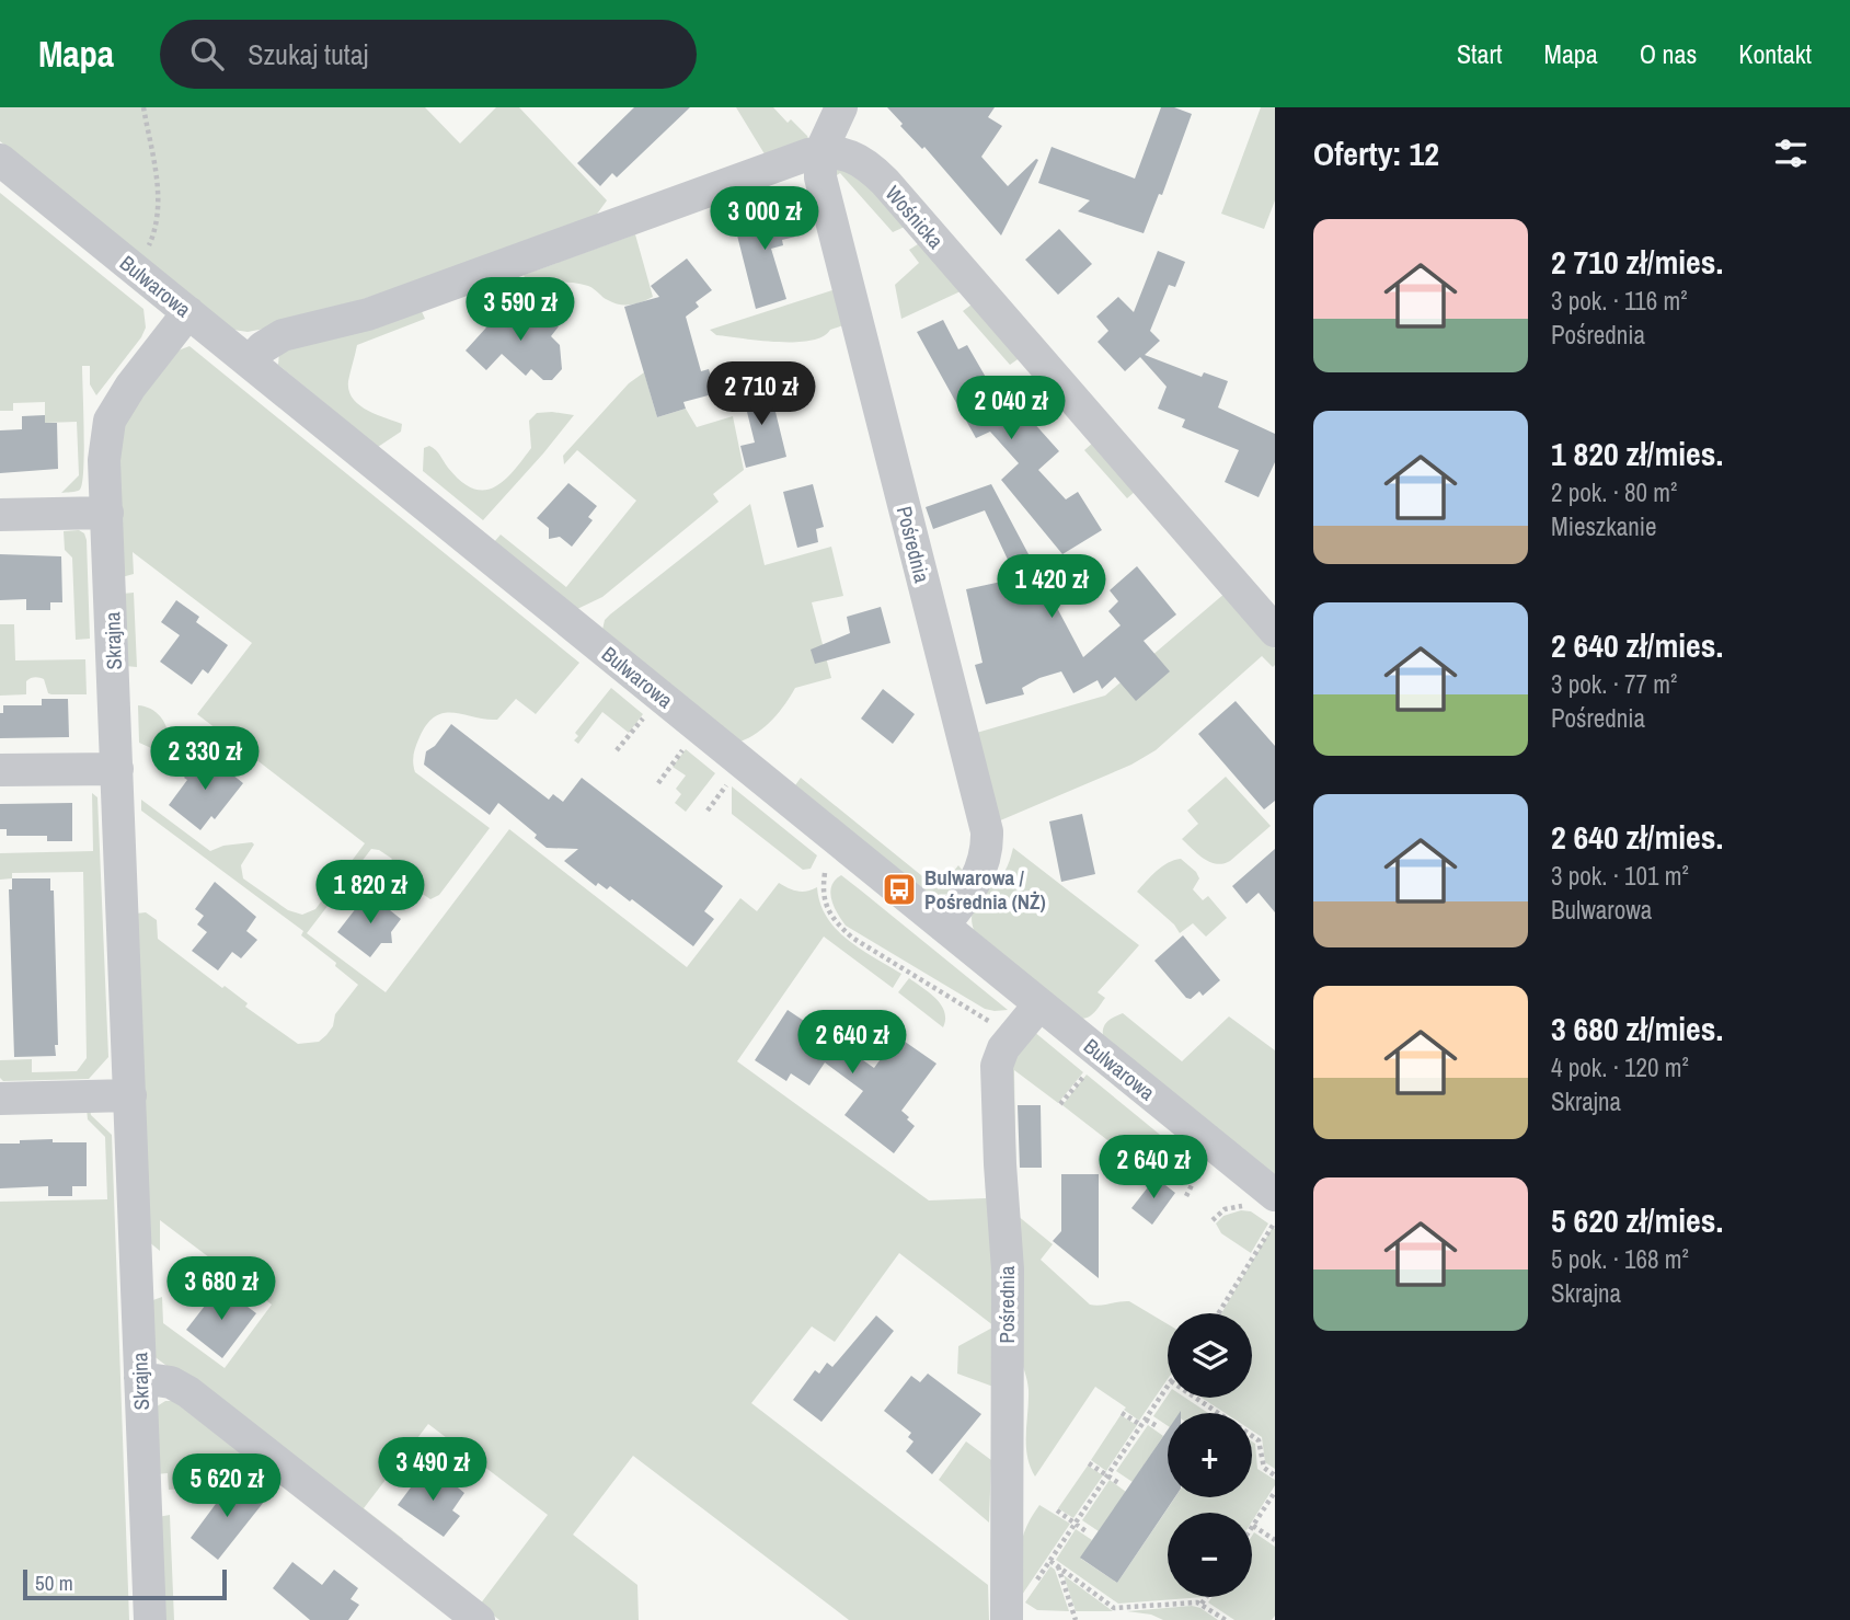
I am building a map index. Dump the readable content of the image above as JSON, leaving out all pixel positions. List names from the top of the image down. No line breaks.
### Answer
{"streets":{"street":["Wośnicka","Bulwarowa","Pośrednia","Skrajna"]},"crossings":[["Wośnicka","Bulwarowa"],["Wośnicka","Pośrednia"],["Bulwarowa","Pośrednia"],["Bulwarowa","Skrajna"]],"places":{"bus stop":["Bulwarowa / Pośrednia (NŻ)"]},"scale_bar":"50 m","page":{"header":"Mapa","search":"Szukaj tutaj","nav":["Start","Mapa","O nas","Kontakt"],"heading":"Oferty: 12","price":["3 000 zł","3 590 zł","2 710 zł","2 040 zł","1 420 zł","2 330 zł","1 820 zł","2 640 zł","2 640 zł","3 680 zł","3 490 zł","5 620 zł"],"list":[{"name":"2 710 zł/mies.","note":"3 pok. · 116 m² · Pośrednia"},{"name":"1 820 zł/mies.","note":"2 pok. · 80 m² · Mieszkanie"},{"name":"2 640 zł/mies.","note":"3 pok. · 77 m² · Pośrednia"},{"name":"2 640 zł/mies.","note":"3 pok. · 101 m² · Bulwarowa"},{"name":"3 680 zł/mies.","note":"4 pok. · 120 m² · Skrajna"},{"name":"5 620 zł/mies.","note":"5 pok. · 168 m² · Skrajna"}],"map_buttons":["+","−"],"scale":"50 m"}}
